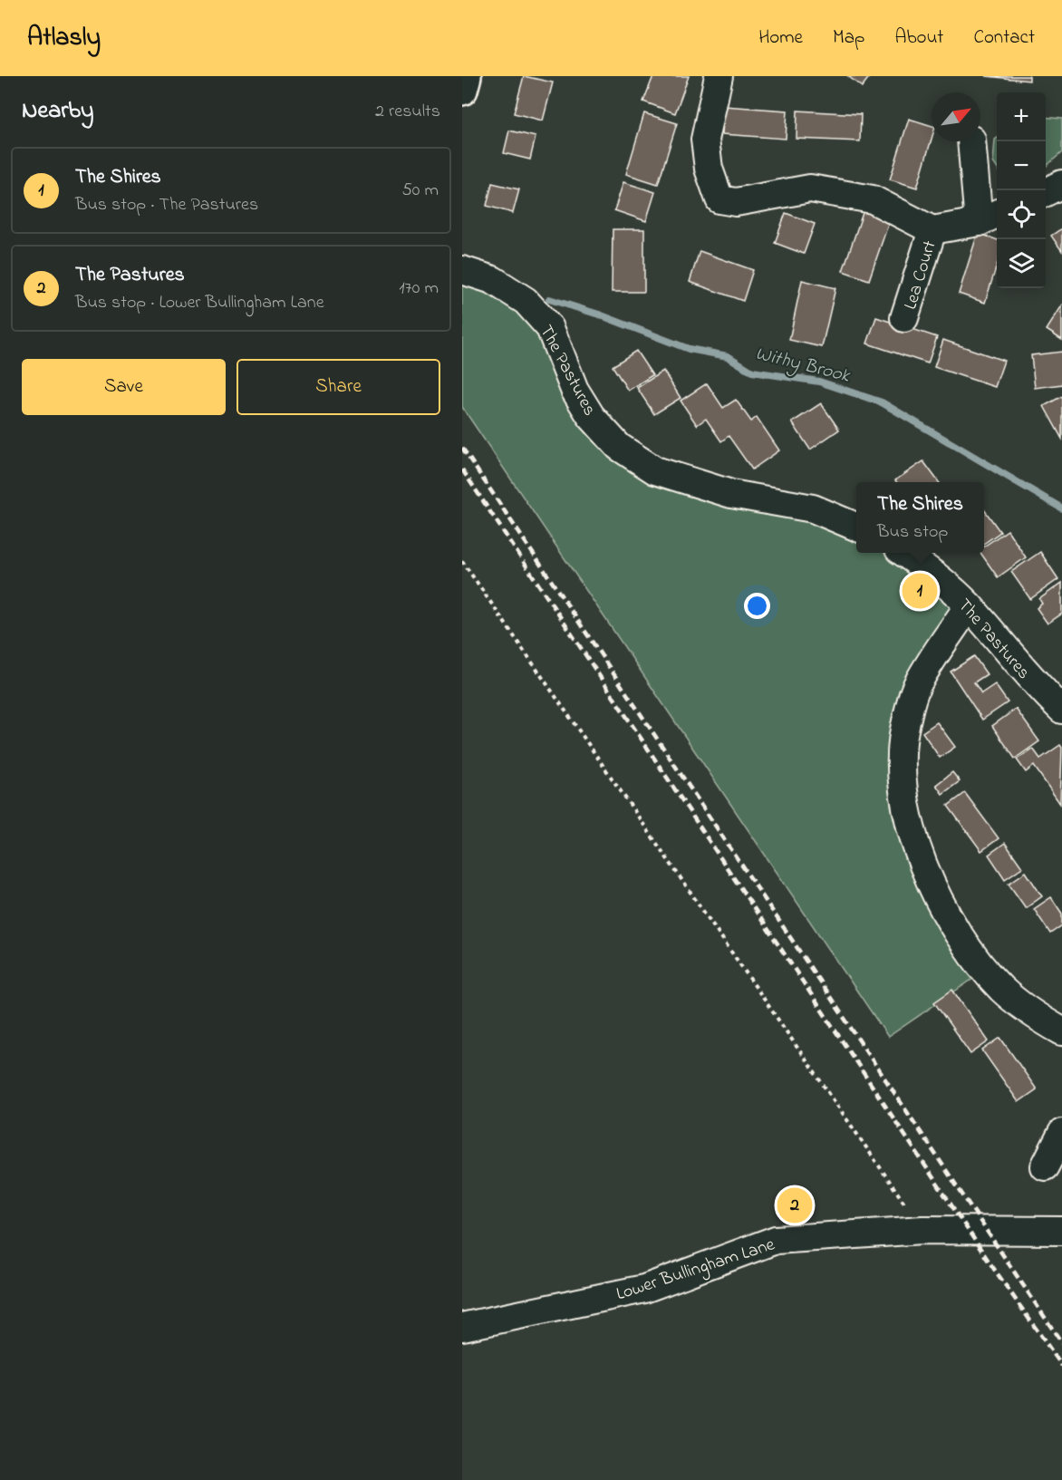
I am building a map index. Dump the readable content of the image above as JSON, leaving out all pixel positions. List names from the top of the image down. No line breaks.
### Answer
{"streets":{"street":["Lea Court","The Pastures","Lower Bullingham Lane"]},"water":["Withy Brook"],"north":"top right","page":{"header":"Atlasly","nav":["Home","Map","About","Contact"],"heading":["Nearby","2 results"],"map_buttons":["+","−"],"list":[{"mark":"1","name":"The Shires","note":"Bus stop · The Pastures","value":"50 m"},{"mark":"2","name":"The Pastures","note":"Bus stop · Lower Bullingham Lane","value":"170 m"}],"buttons":["Save","Share"],"popup":["The Shires","Bus stop"],"pins":["1","2"]}}
